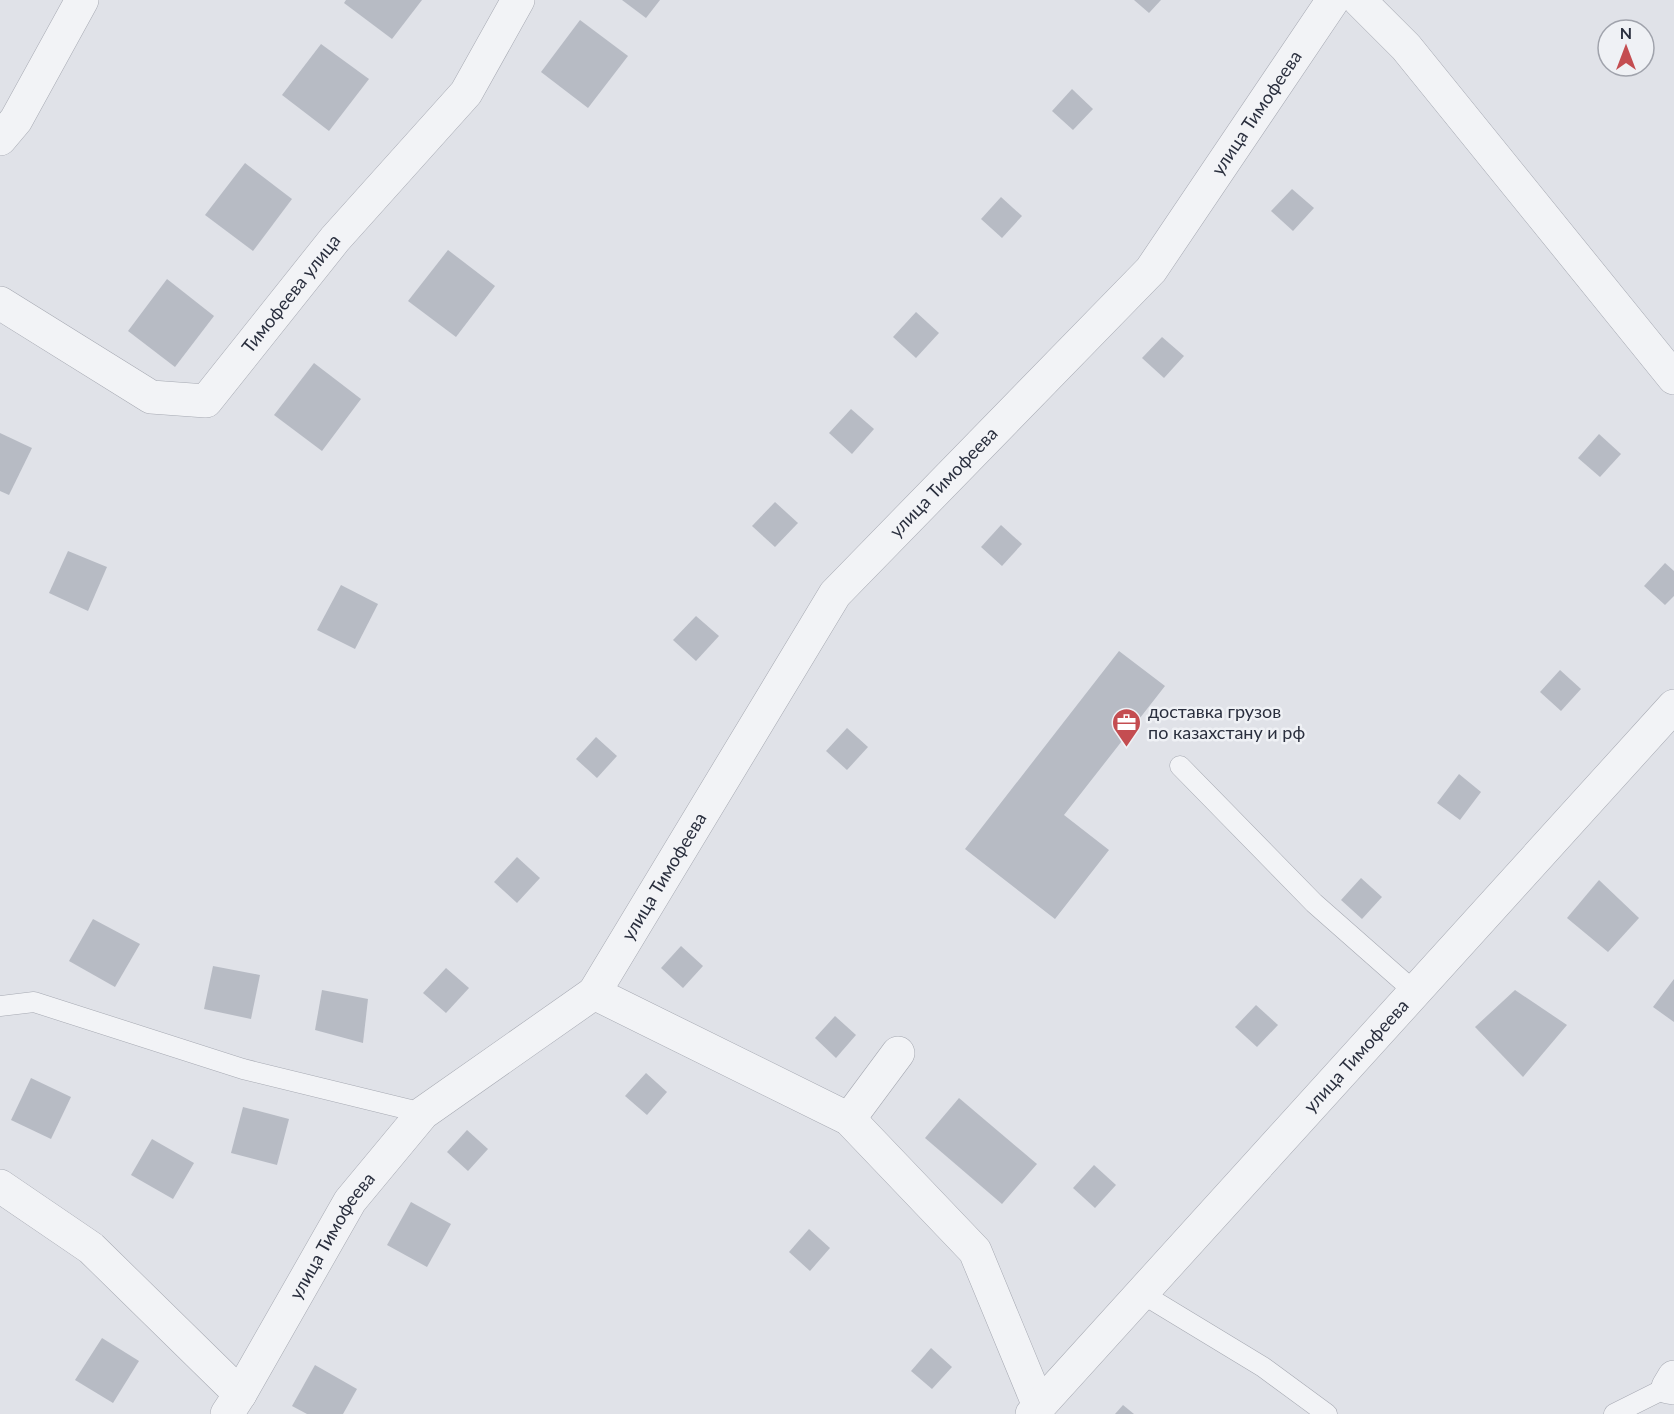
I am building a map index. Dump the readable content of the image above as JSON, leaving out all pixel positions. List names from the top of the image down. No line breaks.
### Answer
{"streets":{"street":["улица Тимофеева","Тимофеева улица"]},"places":{"office":["доставка грузов по казахстану и рф"]},"north":"top"}
